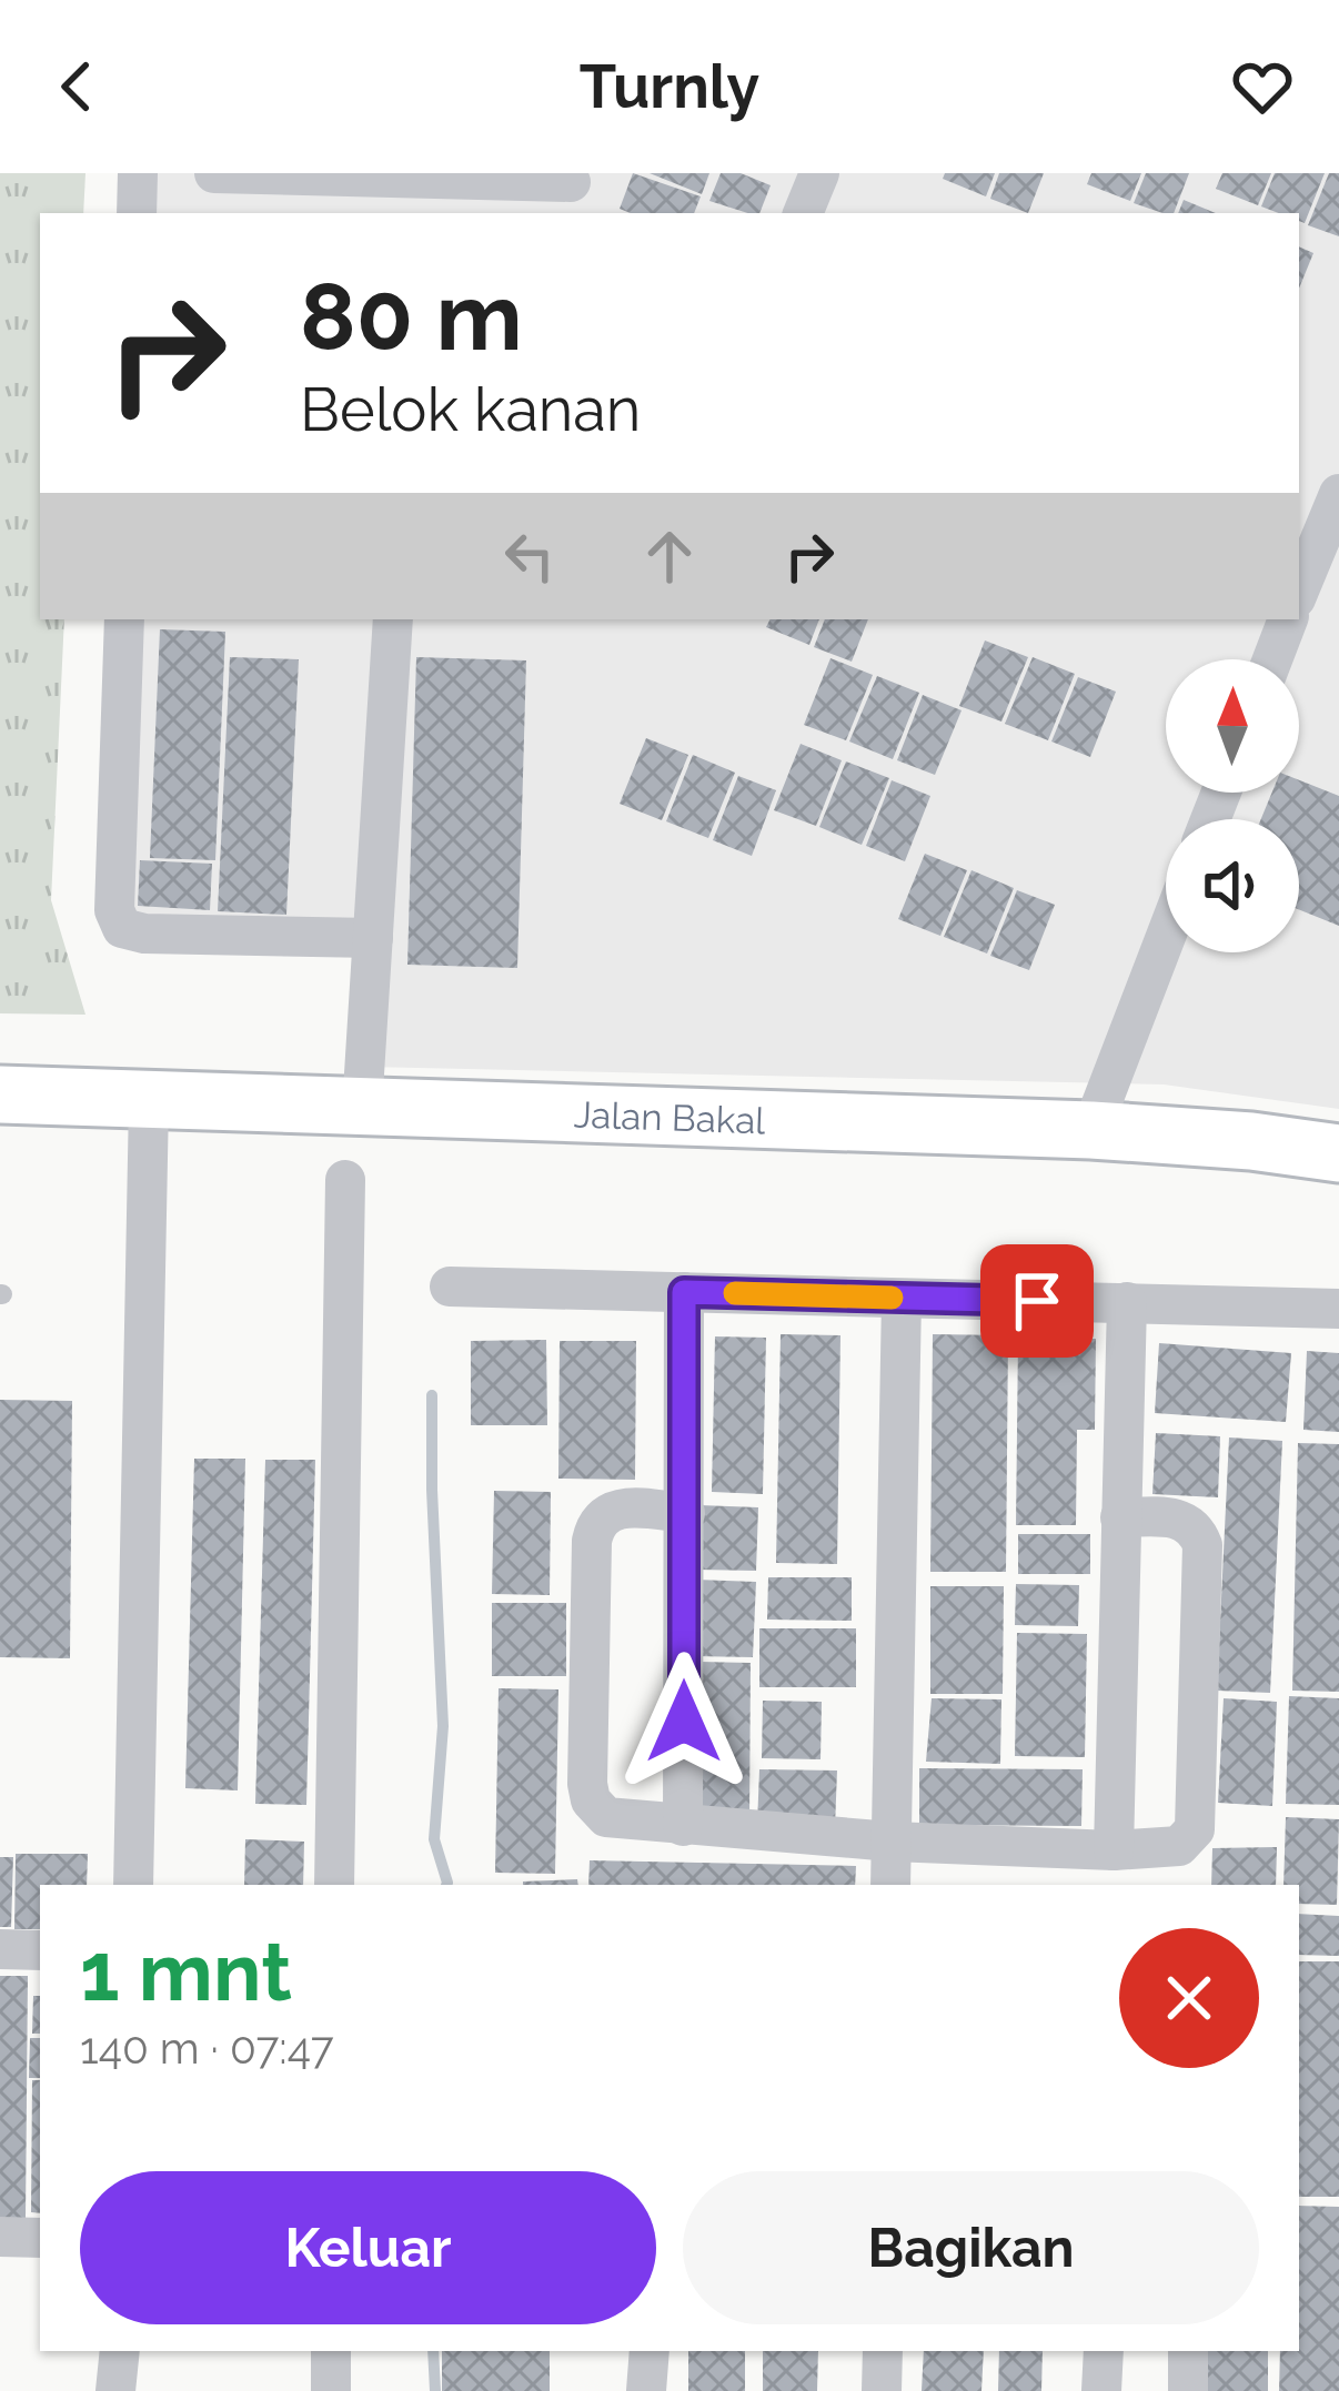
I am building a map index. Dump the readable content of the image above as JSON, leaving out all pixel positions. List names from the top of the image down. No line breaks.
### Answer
{"streets":{"street":["Jalan Bakal"]},"north":"top","page":{"header":"Turnly","turn":["80 m","Belok kanan"],"heading":["1 mnt","140 m · 07:47"],"buttons":["Keluar","Bagikan"]}}
